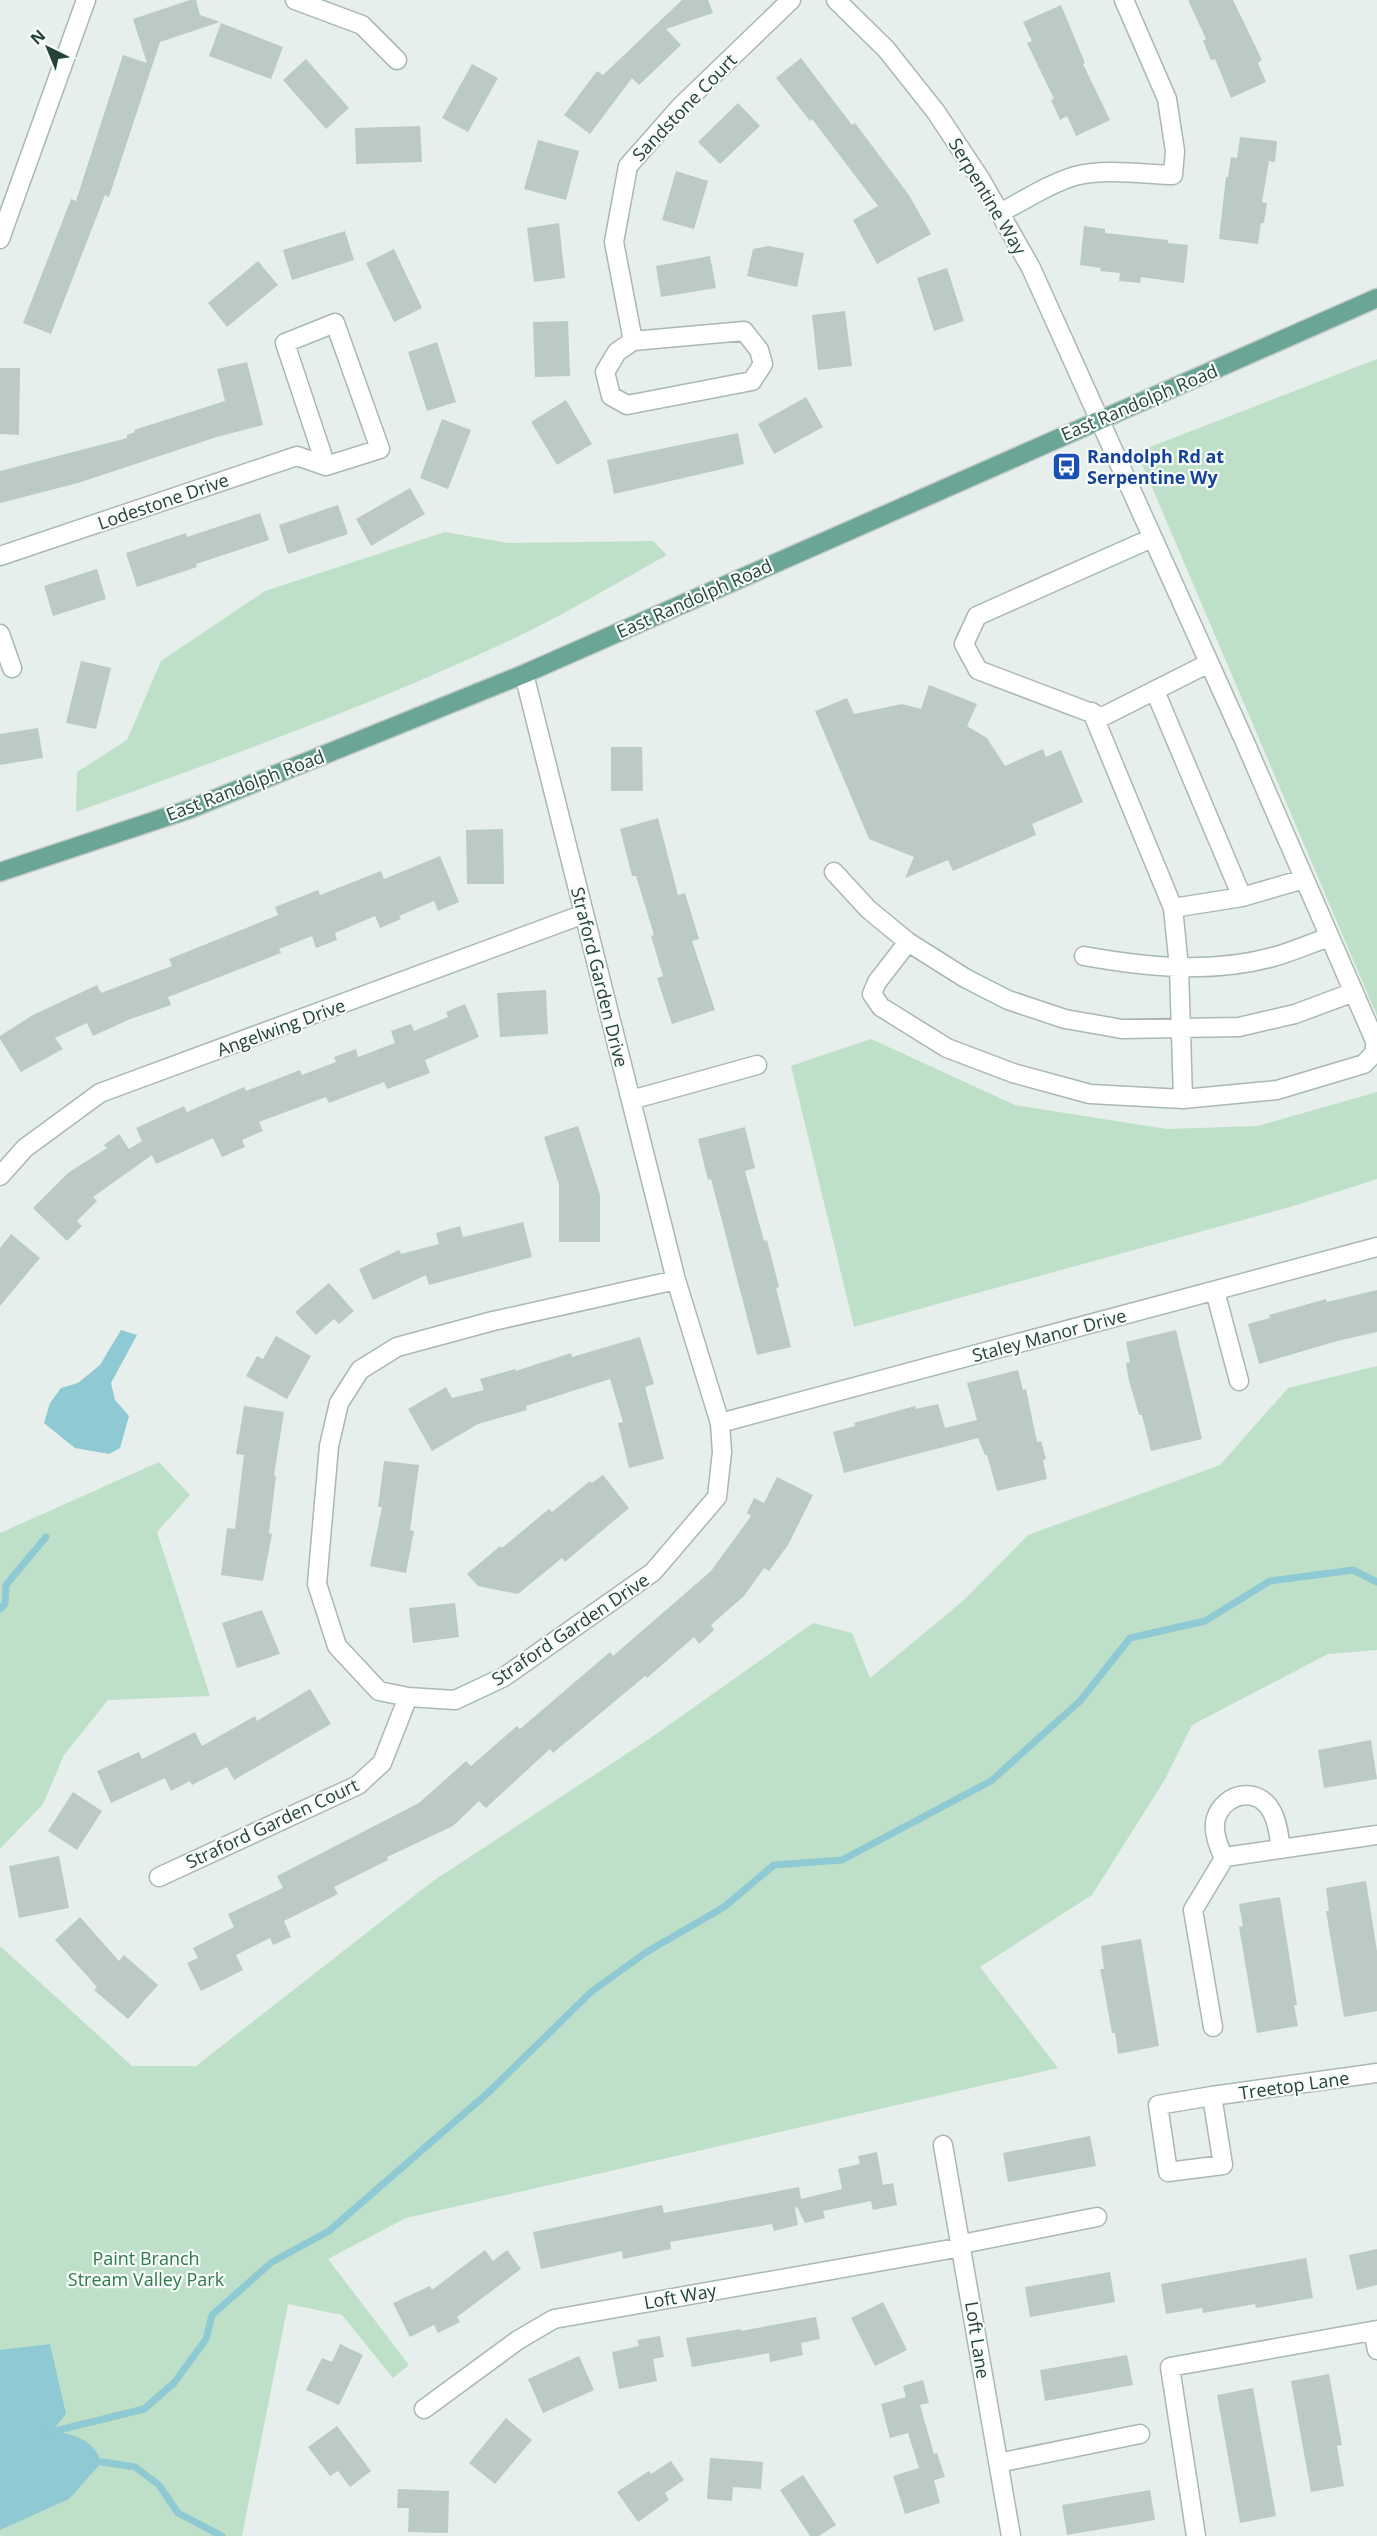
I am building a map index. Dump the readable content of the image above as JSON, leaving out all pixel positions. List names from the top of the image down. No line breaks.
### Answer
{"streets":{"main road":["East Randolph Road"],"street":["Sandstone Court","Serpentine Way","Lodestone Drive","Straford Garden Drive","Angelwing Drive","Staley Manor Drive","Straford Garden Court","Treetop Lane","Loft Way","Loft Lane"]},"crossings":[["Serpentine Way","East Randolph Road"],["East Randolph Road","Straford Garden Drive"],["Straford Garden Drive","Angelwing Drive"],["Straford Garden Drive","Staley Manor Drive"],["Straford Garden Drive","Straford Garden Court"],["Loft Way","Loft Lane"]],"parks":["Paint Branch Stream Valley Park"],"places":{"bus stop":["Randolph Rd at Serpentine Wy"]},"north":"top left"}
